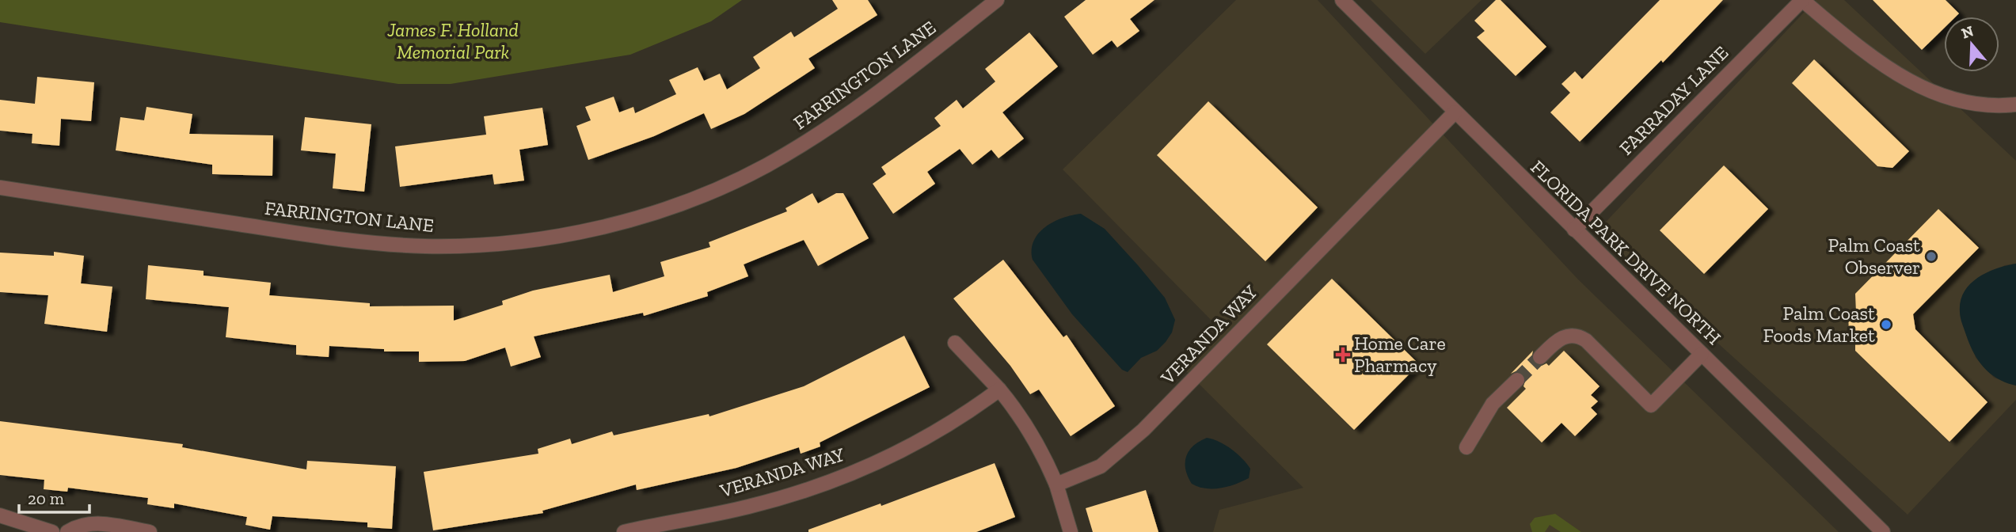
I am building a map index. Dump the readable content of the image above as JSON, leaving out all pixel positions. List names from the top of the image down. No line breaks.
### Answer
{"streets":{"street":["FARRINGTON LANE","FARRADAY LANE","FLORIDA PARK DRIVE NORTH","VERANDA WAY"]},"crossings":[["FARRADAY LANE","FLORIDA PARK DRIVE NORTH"],["FLORIDA PARK DRIVE NORTH","VERANDA WAY"]],"parks":["James F. Holland Memorial Park"],"places":{"other":["Palm Coast Observer","Palm Coast Foods Market"],"health":["Home Care Pharmacy"]},"scale_bar":"20 m","north":"top"}
